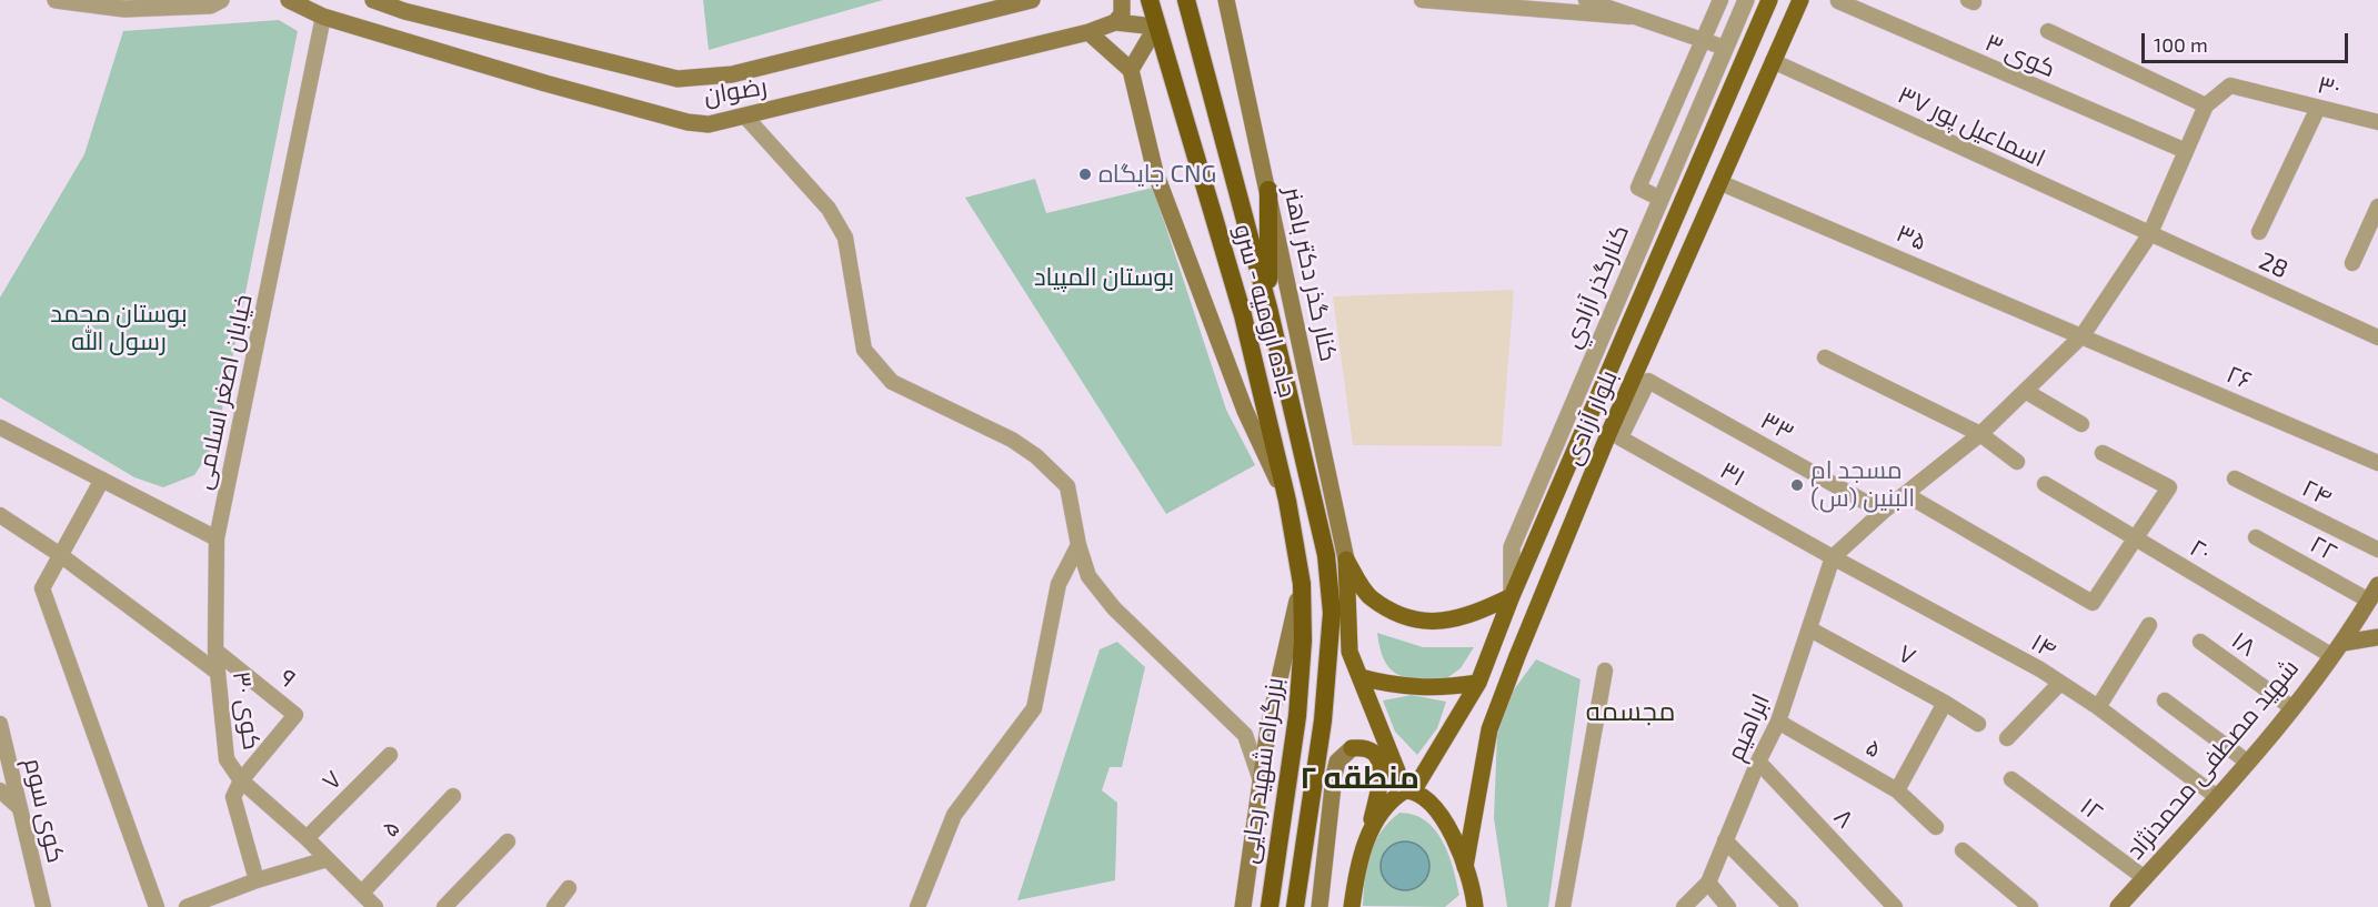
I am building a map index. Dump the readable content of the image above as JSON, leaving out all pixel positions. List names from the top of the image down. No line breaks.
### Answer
{"streets":{"highway":["جاده ارومیه - سرو","بزرگراه شهید رجایی"],"main road":["رضوان","کنار گذر دکتر باهنر","بلوار آزادی","شهید مصطفی محمدنژاد"],"street":["کوی ۳","۳۰","اسماعیل پور ۳۷","۳۵","28","کنارگذر آزادي","۲۶","خیابان اصغر اسلامی","۳۳","۳۱","۲۴","۲۲","۲۰","۱۸","۱۴","۷","۹","کوی ۳۰","ابراهیم","۵","۱۲","کوی سوم","۸"]},"crossings":[["رضوان","جاده ارومیه - سرو"],["رضوان","خیابان اصغر اسلامی"],["اسماعیل پور ۳۷","28"],["اسماعیل پور ۳۷","بلوار آزادی"],["۳۵","۲۶"],["۳۵","بلوار آزادی"],["کنارگذر آزادي","بلوار آزادی"],["جاده ارومیه - سرو","بزرگراه شهید رجایی"],["خیابان اصغر اسلامی","کوی ۳۰"],["بلوار آزادی","۳۳"],["بلوار آزادی","۳۱"],["۳۳","۳۱"],["۳۱","۱۴"],["۳۱","ابراهیم"],["۲۲","شهید مصطفی محمدنژاد"],["۲۰","شهید مصطفی محمدنژاد"],["۱۸","شهید مصطفی محمدنژاد"],["۱۴","ابراهیم"],["۱۴","شهید مصطفی محمدنژاد"],["۷","کوی ۳۰"],["۷","ابراهیم"],["۹","کوی ۳۰"],["کوی ۳۰","۵"],["ابراهیم","۵"],["ابراهیم","۸"],["شهید مصطفی محمدنژاد","۱۲"]],"districts":["مجسمه","منطقه ۲"],"parks":["بوستان المپیاد","بوستان محمد رسول الله"],"places":["جایگاه CNG","مسجد ام البنین (س)"],"scale_bar":"100 m"}
